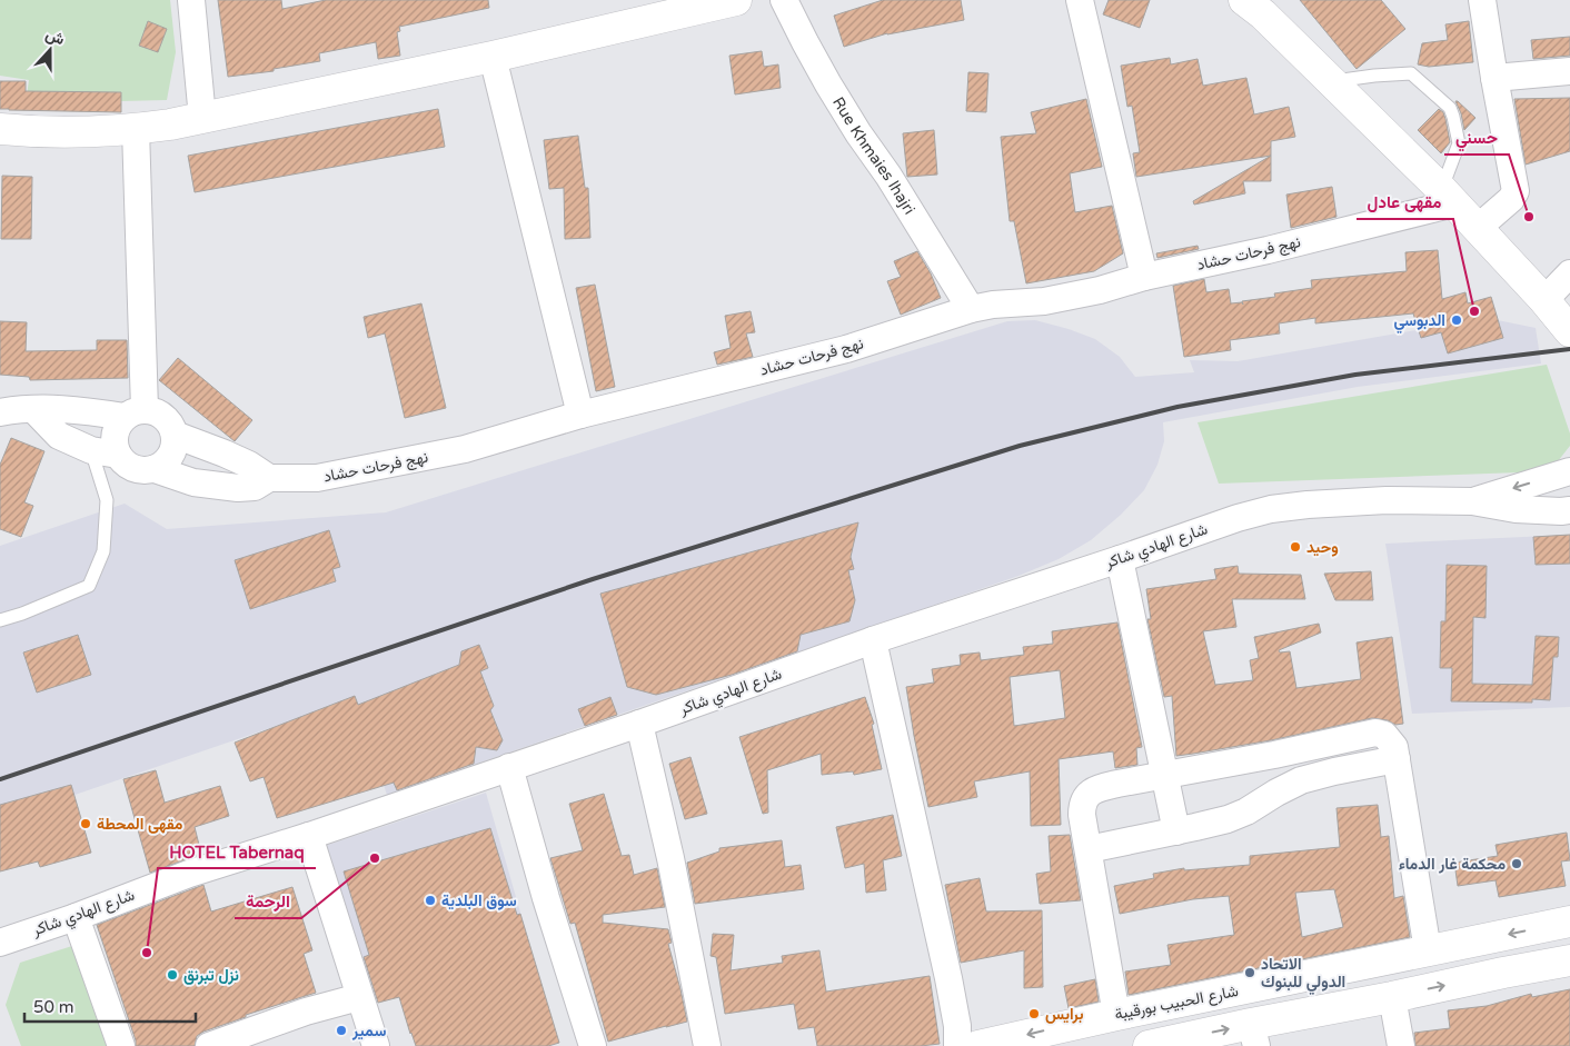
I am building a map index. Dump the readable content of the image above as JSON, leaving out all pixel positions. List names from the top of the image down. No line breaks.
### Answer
{"streets":{"street":["Rue Khmaies lhajri","نهج فرحات حشاد","شارع الهادي شاكر","شارع الحبيب بورقيبة"]},"crossings":[["Rue Khmaies lhajri","نهج فرحات حشاد"]],"places":["حسني","مقهى عادل","الدبوسي","وحيد","مقهى المحطة","الرحمة","محكمة غار الدماء","سوق البلدية","HOTEL Tabernaq","الاتحاد الدولي للبنوك","نزل تبرنق","برايس","سمير"],"scale_bar":"50 m","north":"top"}
